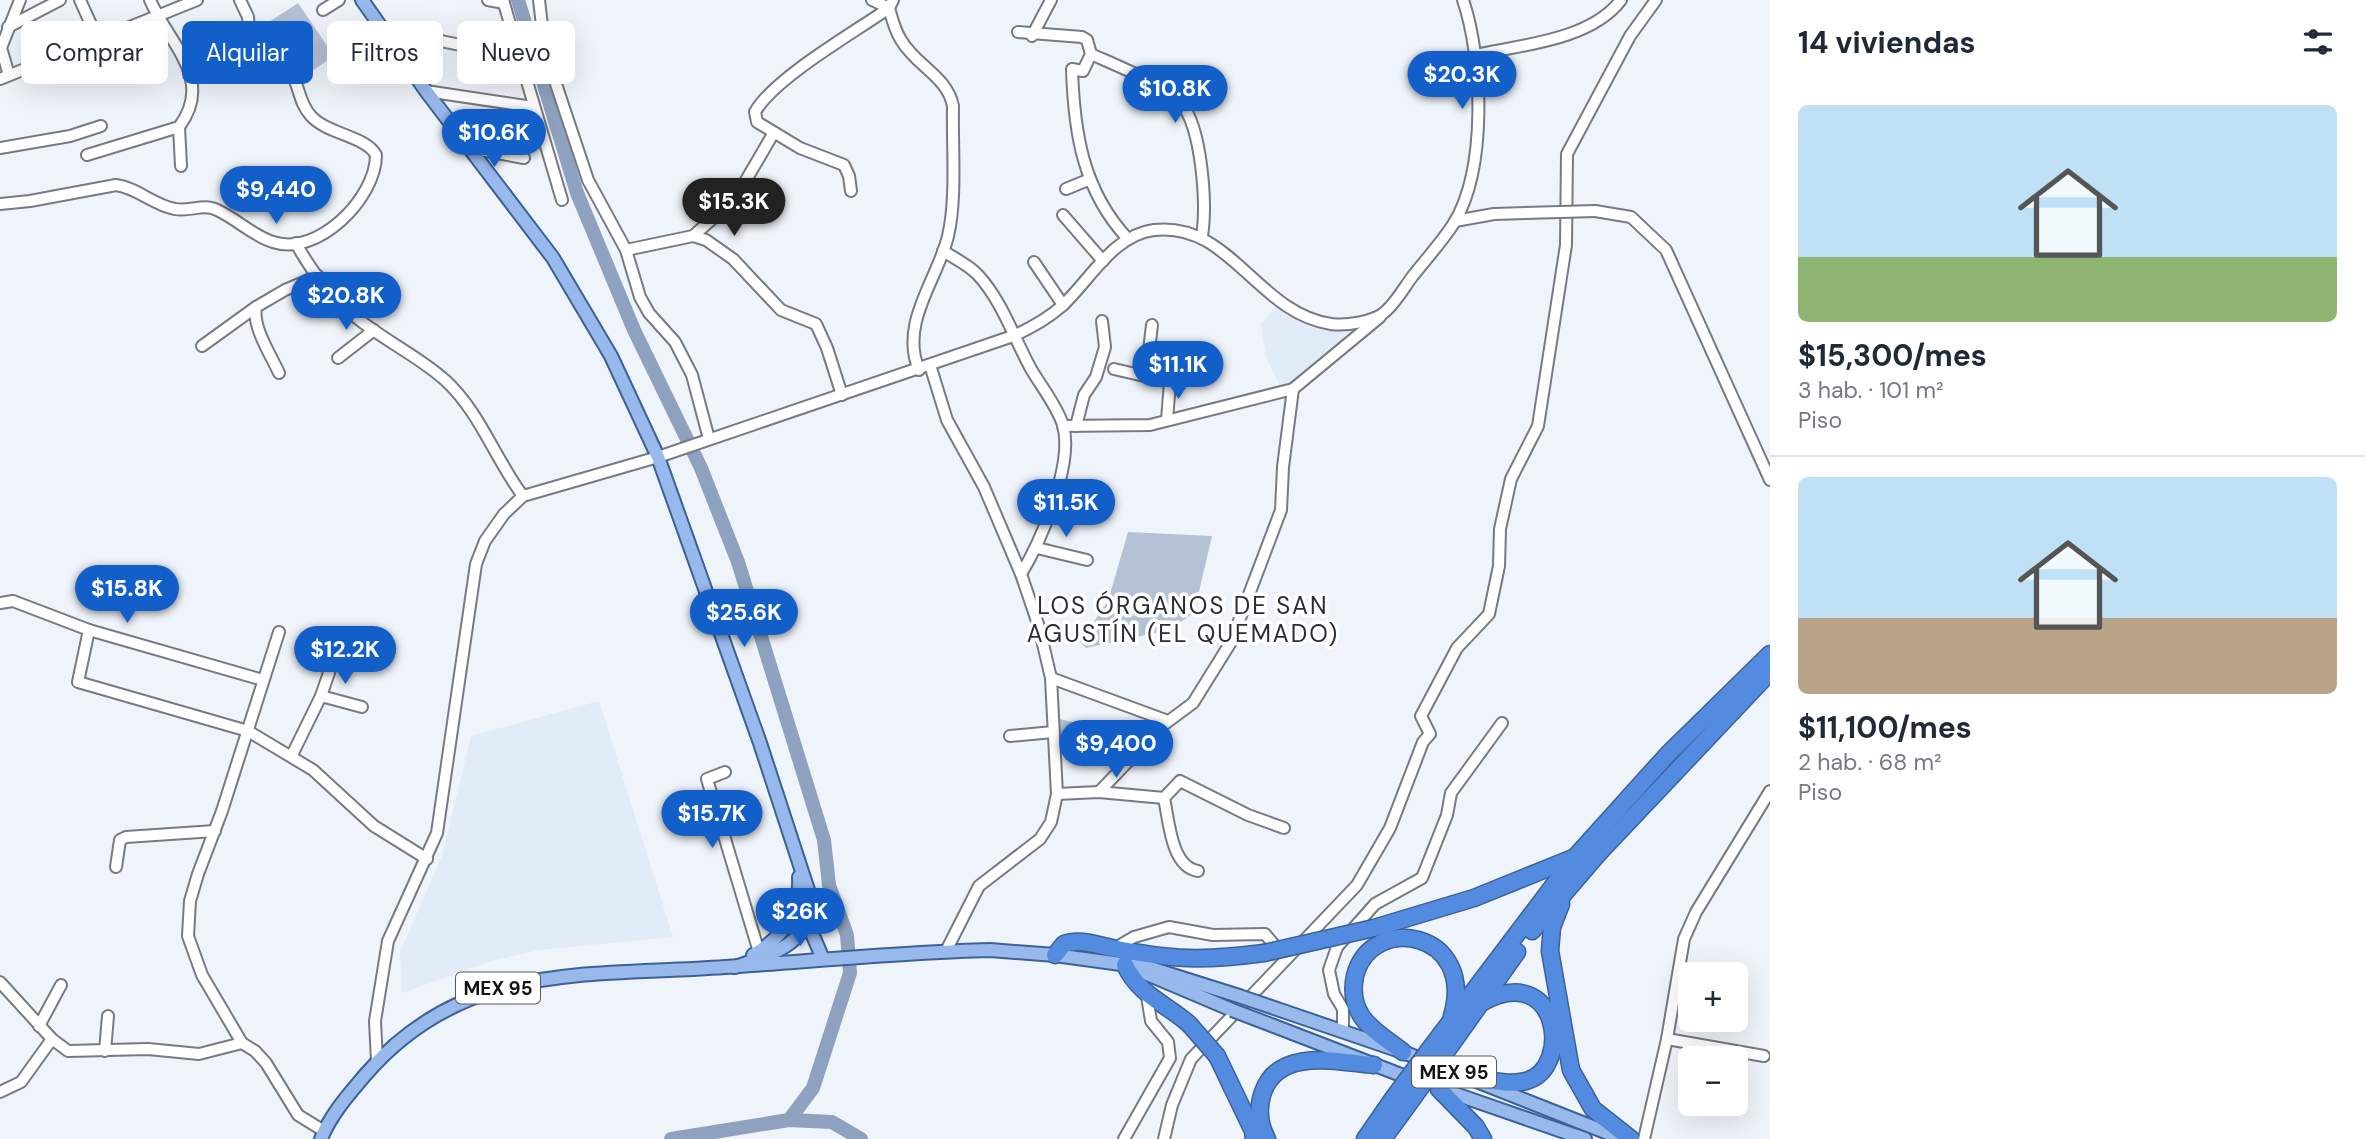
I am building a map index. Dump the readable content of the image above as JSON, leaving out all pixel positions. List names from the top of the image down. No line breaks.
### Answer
{"streets":{"main road":["MEX 95"]},"districts":["LOS ÓRGANOS DE SAN AGUSTÍN (EL QUEMADO)"],"page":{"heading":"14 viviendas","chip":["Comprar","Alquilar","Filtros","Nuevo"],"price":["$20.3K","$10.8K","$10.6K","$9,440","$15.3K","$20.8K","$11.1K","$11.5K","$15.8K","$25.6K","$12.2K","$9,400","$15.7K","$26K"],"list":[{"name":"$15,300/mes","note":"3 hab. · 101 m² · Piso"},{"name":"$11,100/mes","note":"2 hab. · 68 m² · Piso"}],"map_buttons":["+","−"]}}
